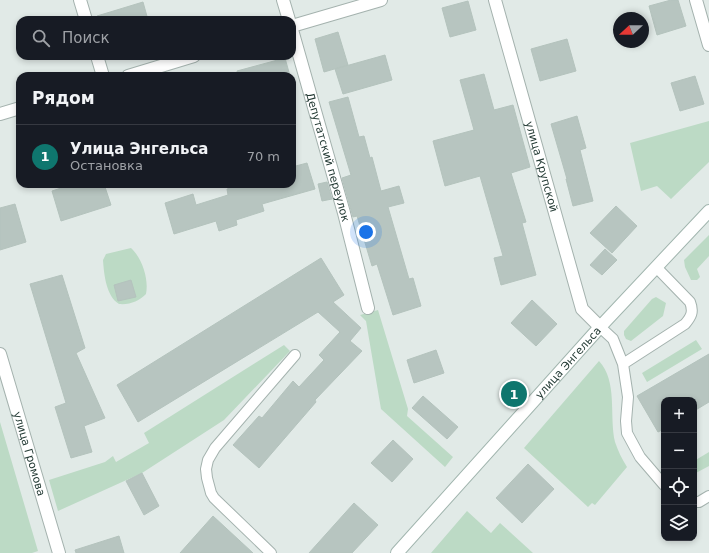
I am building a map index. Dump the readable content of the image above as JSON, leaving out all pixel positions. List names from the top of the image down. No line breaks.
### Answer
{"streets":{"street":["Депутатский переулок","улица Крупской","улица Энгельса","улица Громова"]},"crossings":[["улица Крупской","улица Энгельса"]],"north":"left","page":{"search":"Поиск","heading":"Рядом","list":[{"mark":"1","name":"Улица Энгельса","note":"Остановка","value":"70 m"}],"pins":"1","map_buttons":["+","−"]}}
